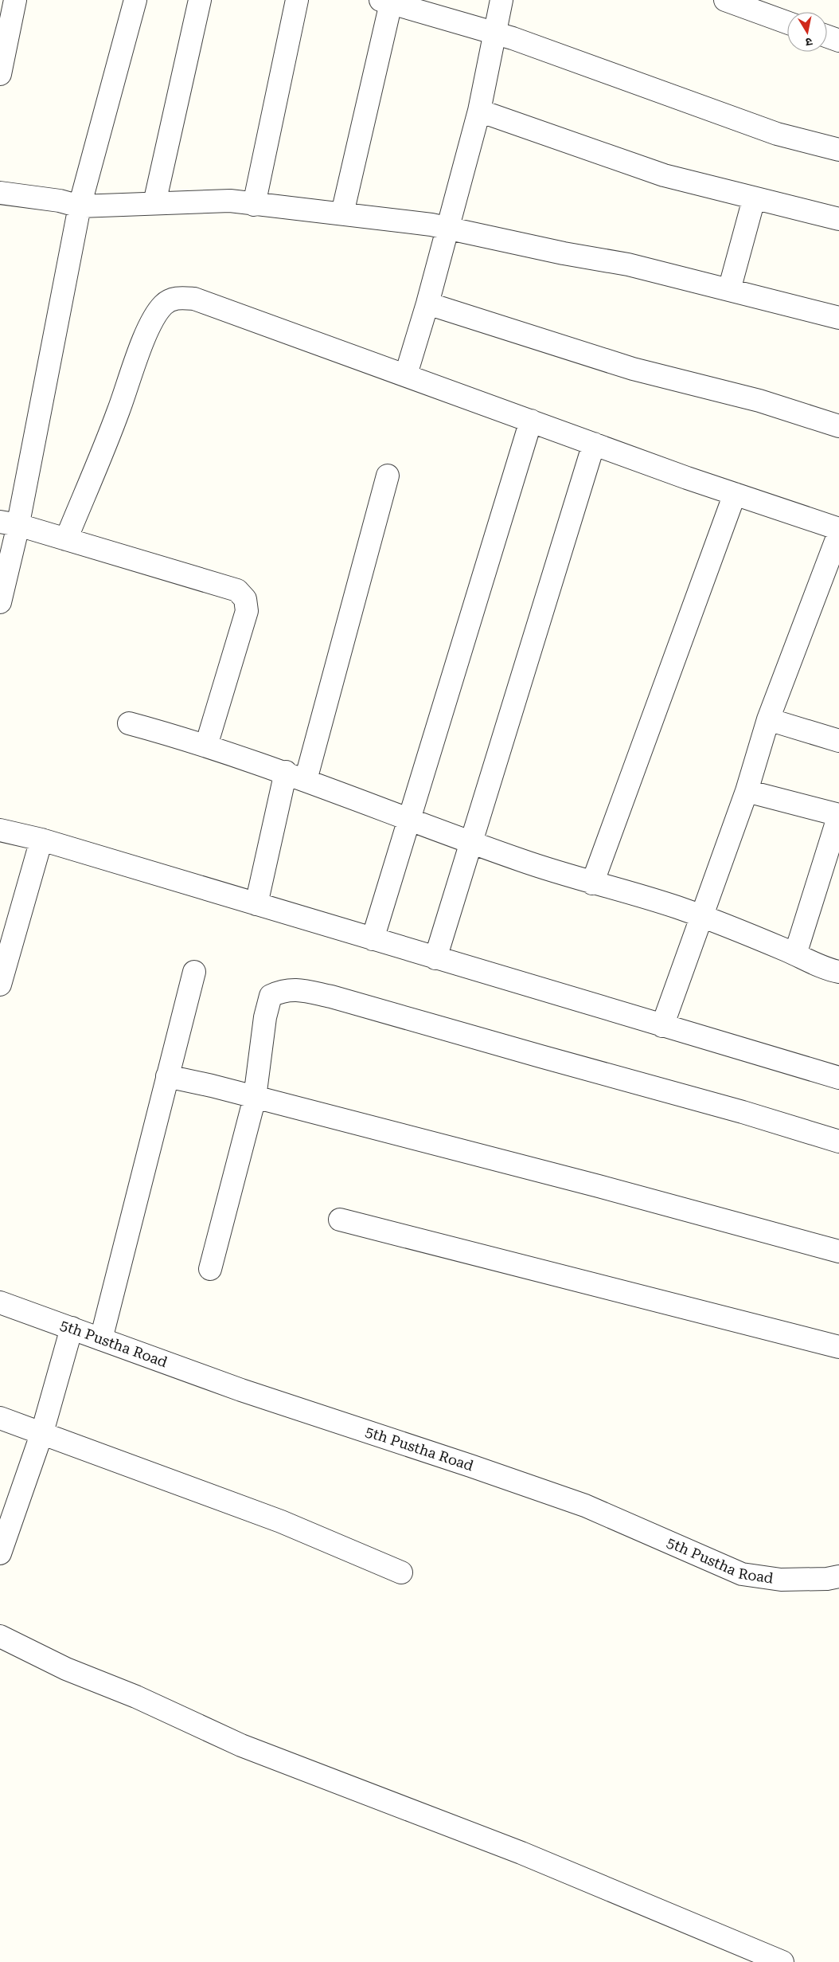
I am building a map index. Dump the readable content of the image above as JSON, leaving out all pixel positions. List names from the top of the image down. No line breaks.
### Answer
{"streets":{"street":["5th Pustha Road"]},"north":"bottom"}
